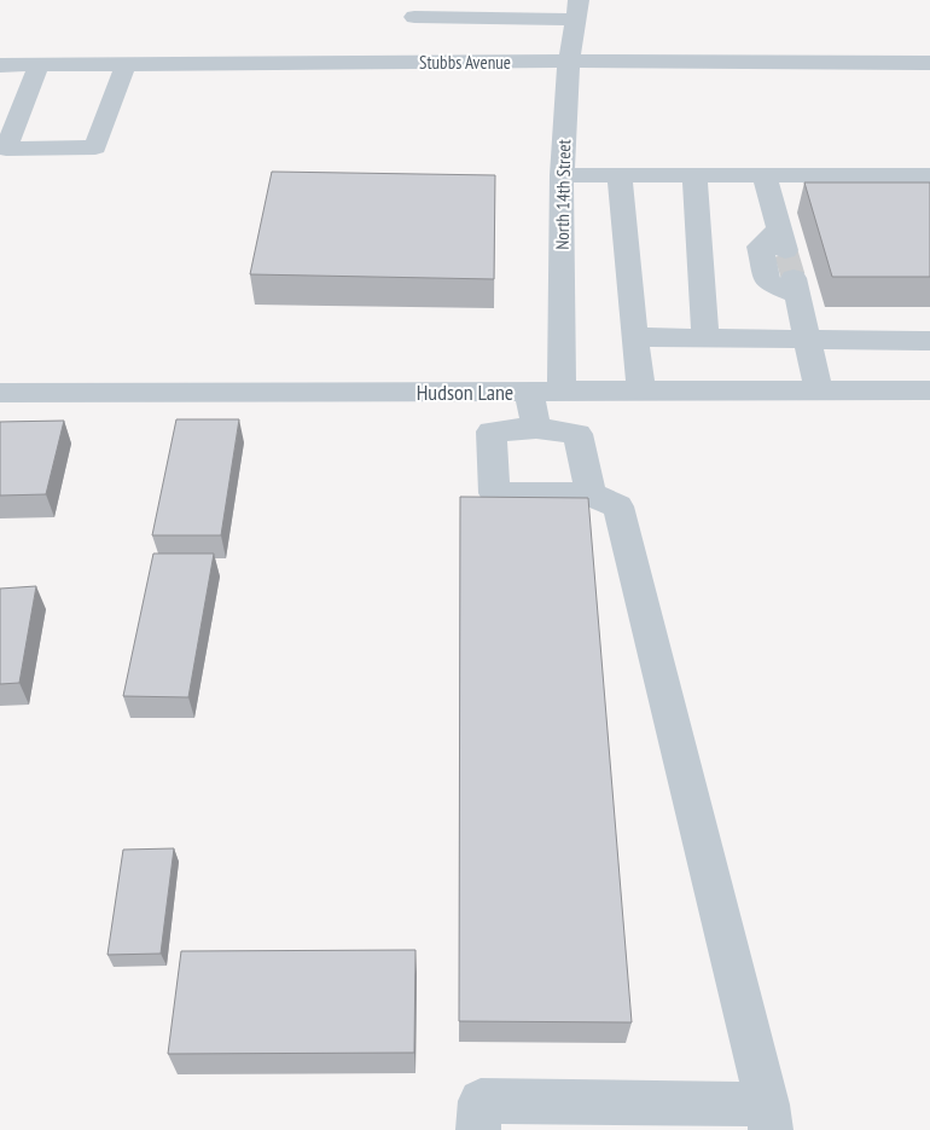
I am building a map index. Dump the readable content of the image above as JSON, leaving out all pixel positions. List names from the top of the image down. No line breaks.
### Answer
{"streets":{"street":["Stubbs Avenue","North 14th Street","Hudson Lane"]},"crossings":[["Stubbs Avenue","North 14th Street"],["North 14th Street","Hudson Lane"]]}
